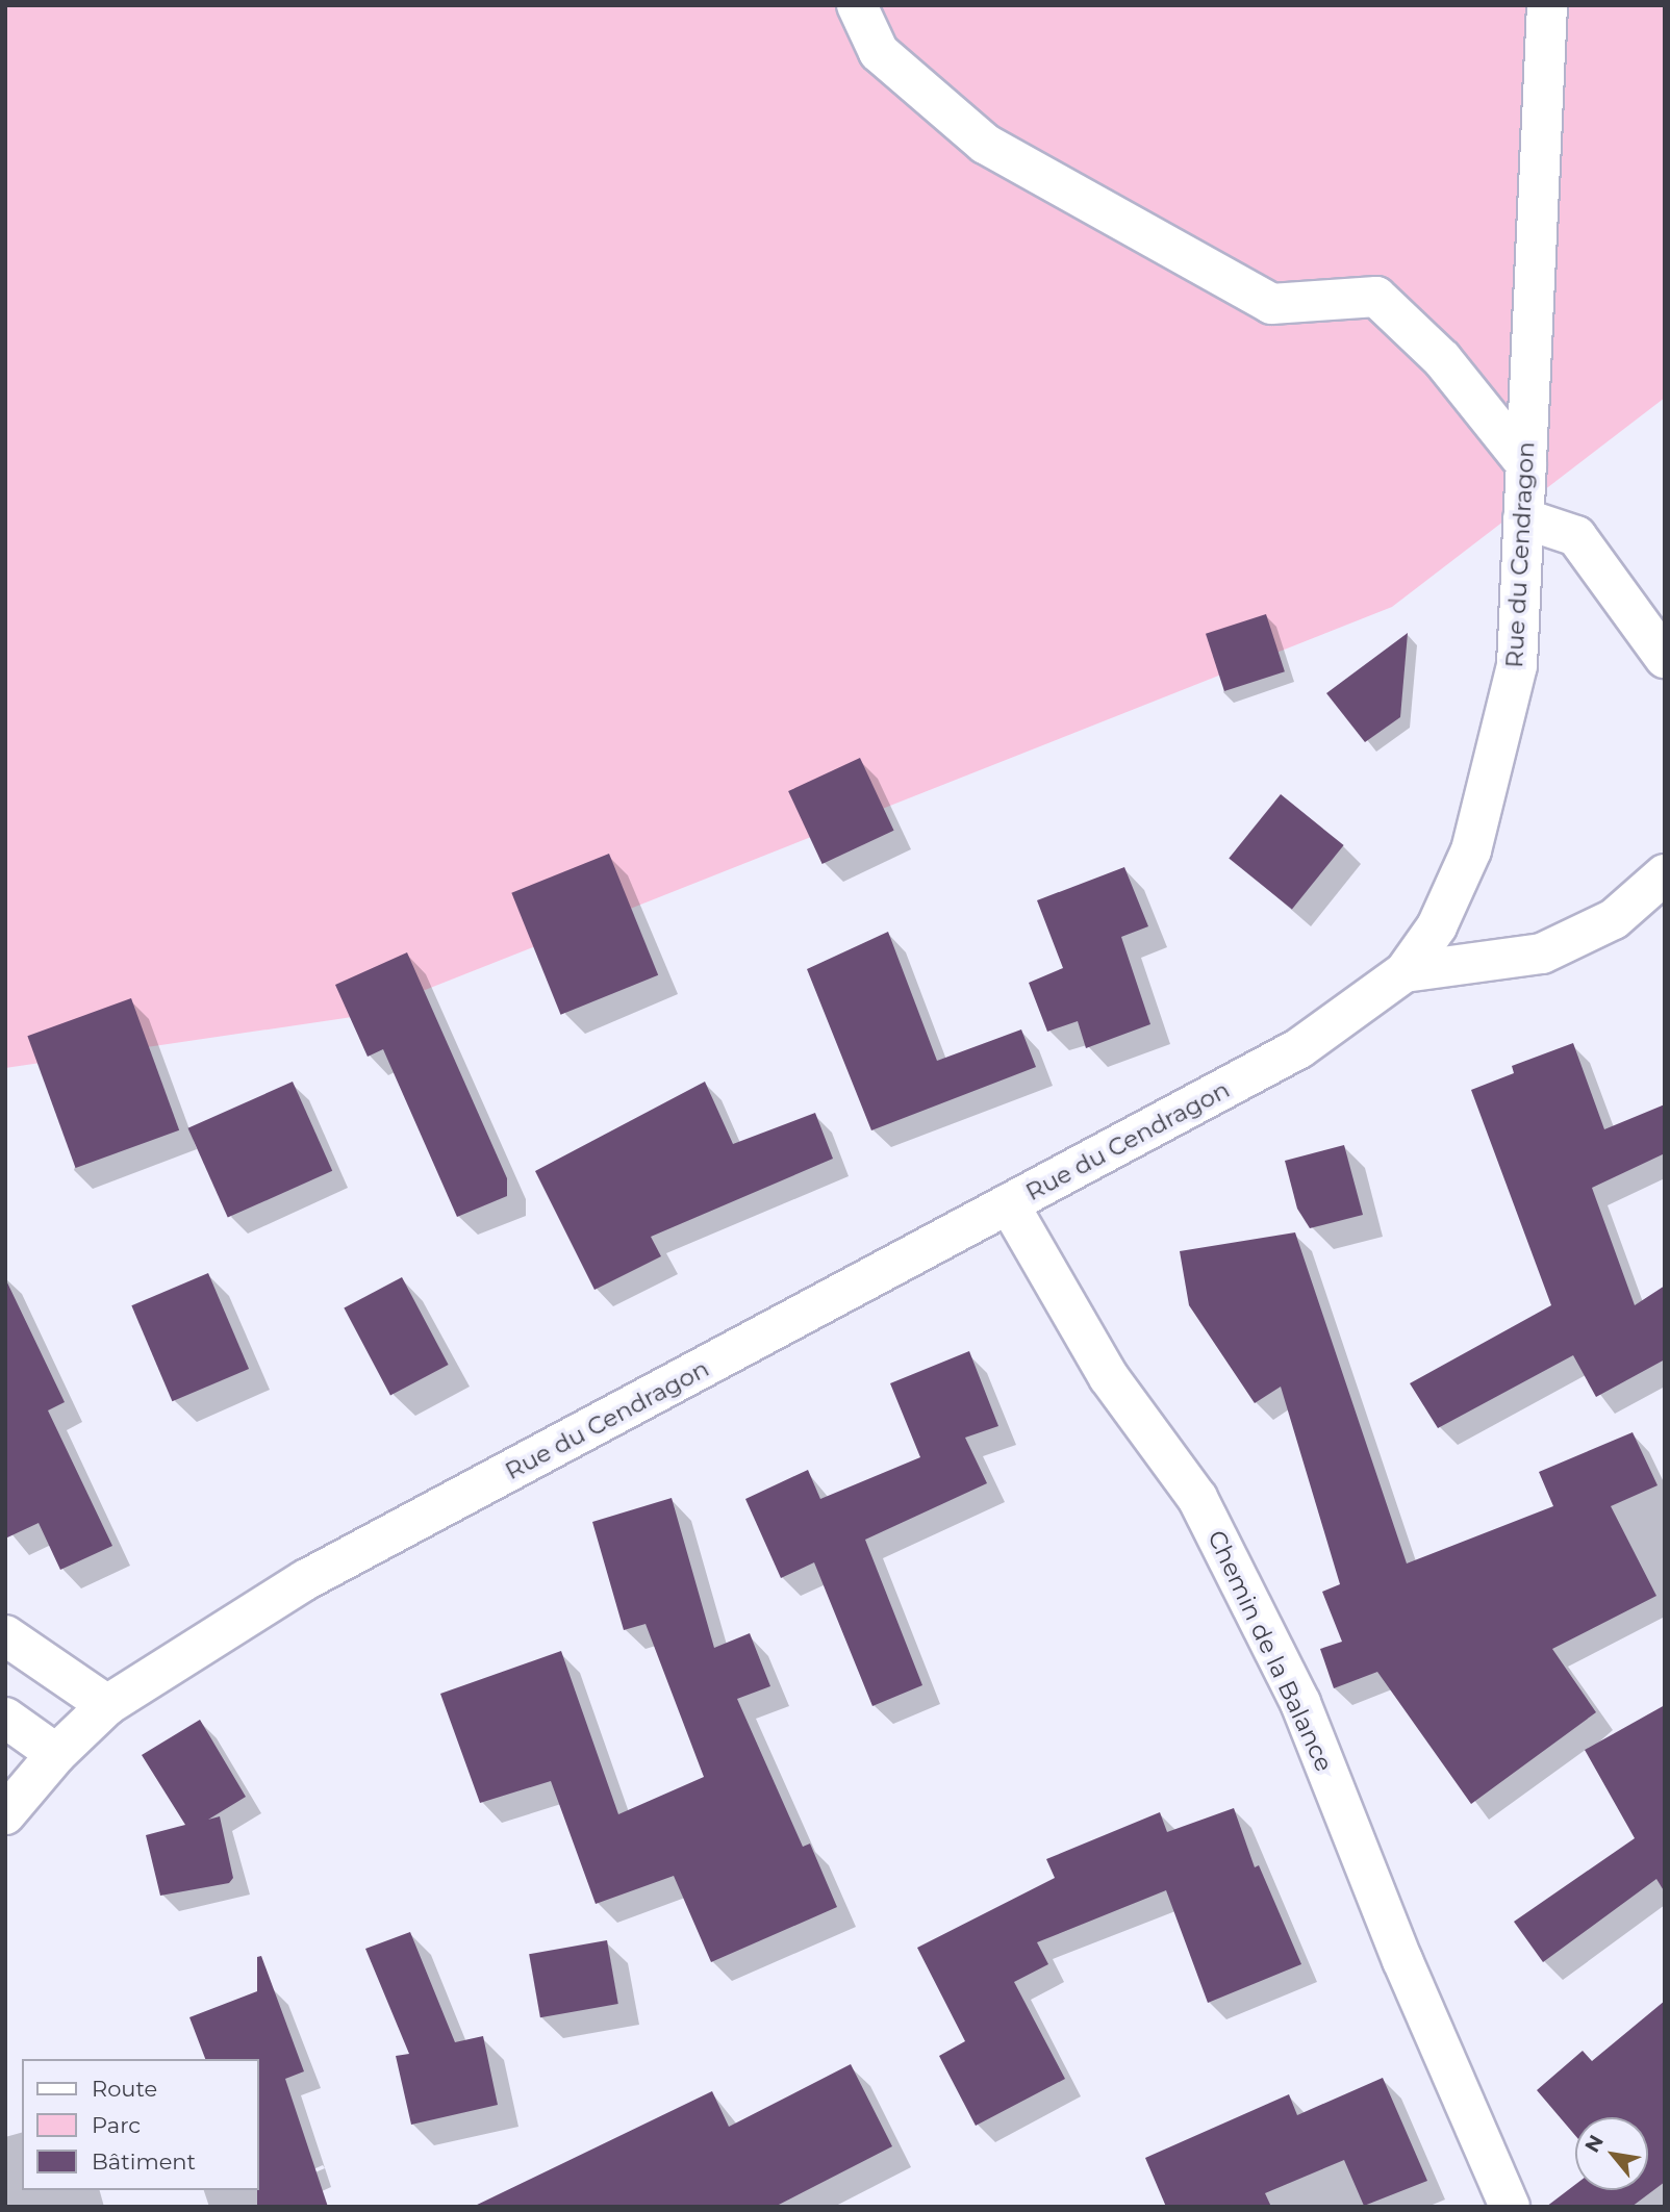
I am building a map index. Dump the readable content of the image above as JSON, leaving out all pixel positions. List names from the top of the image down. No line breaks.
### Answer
{"streets":{"street":["Rue du Cendragon","Chemin de la Balance"]},"crossings":[["Rue du Cendragon","Chemin de la Balance"]],"legend":["Route","Parc","Bâtiment"],"north":"top left"}
